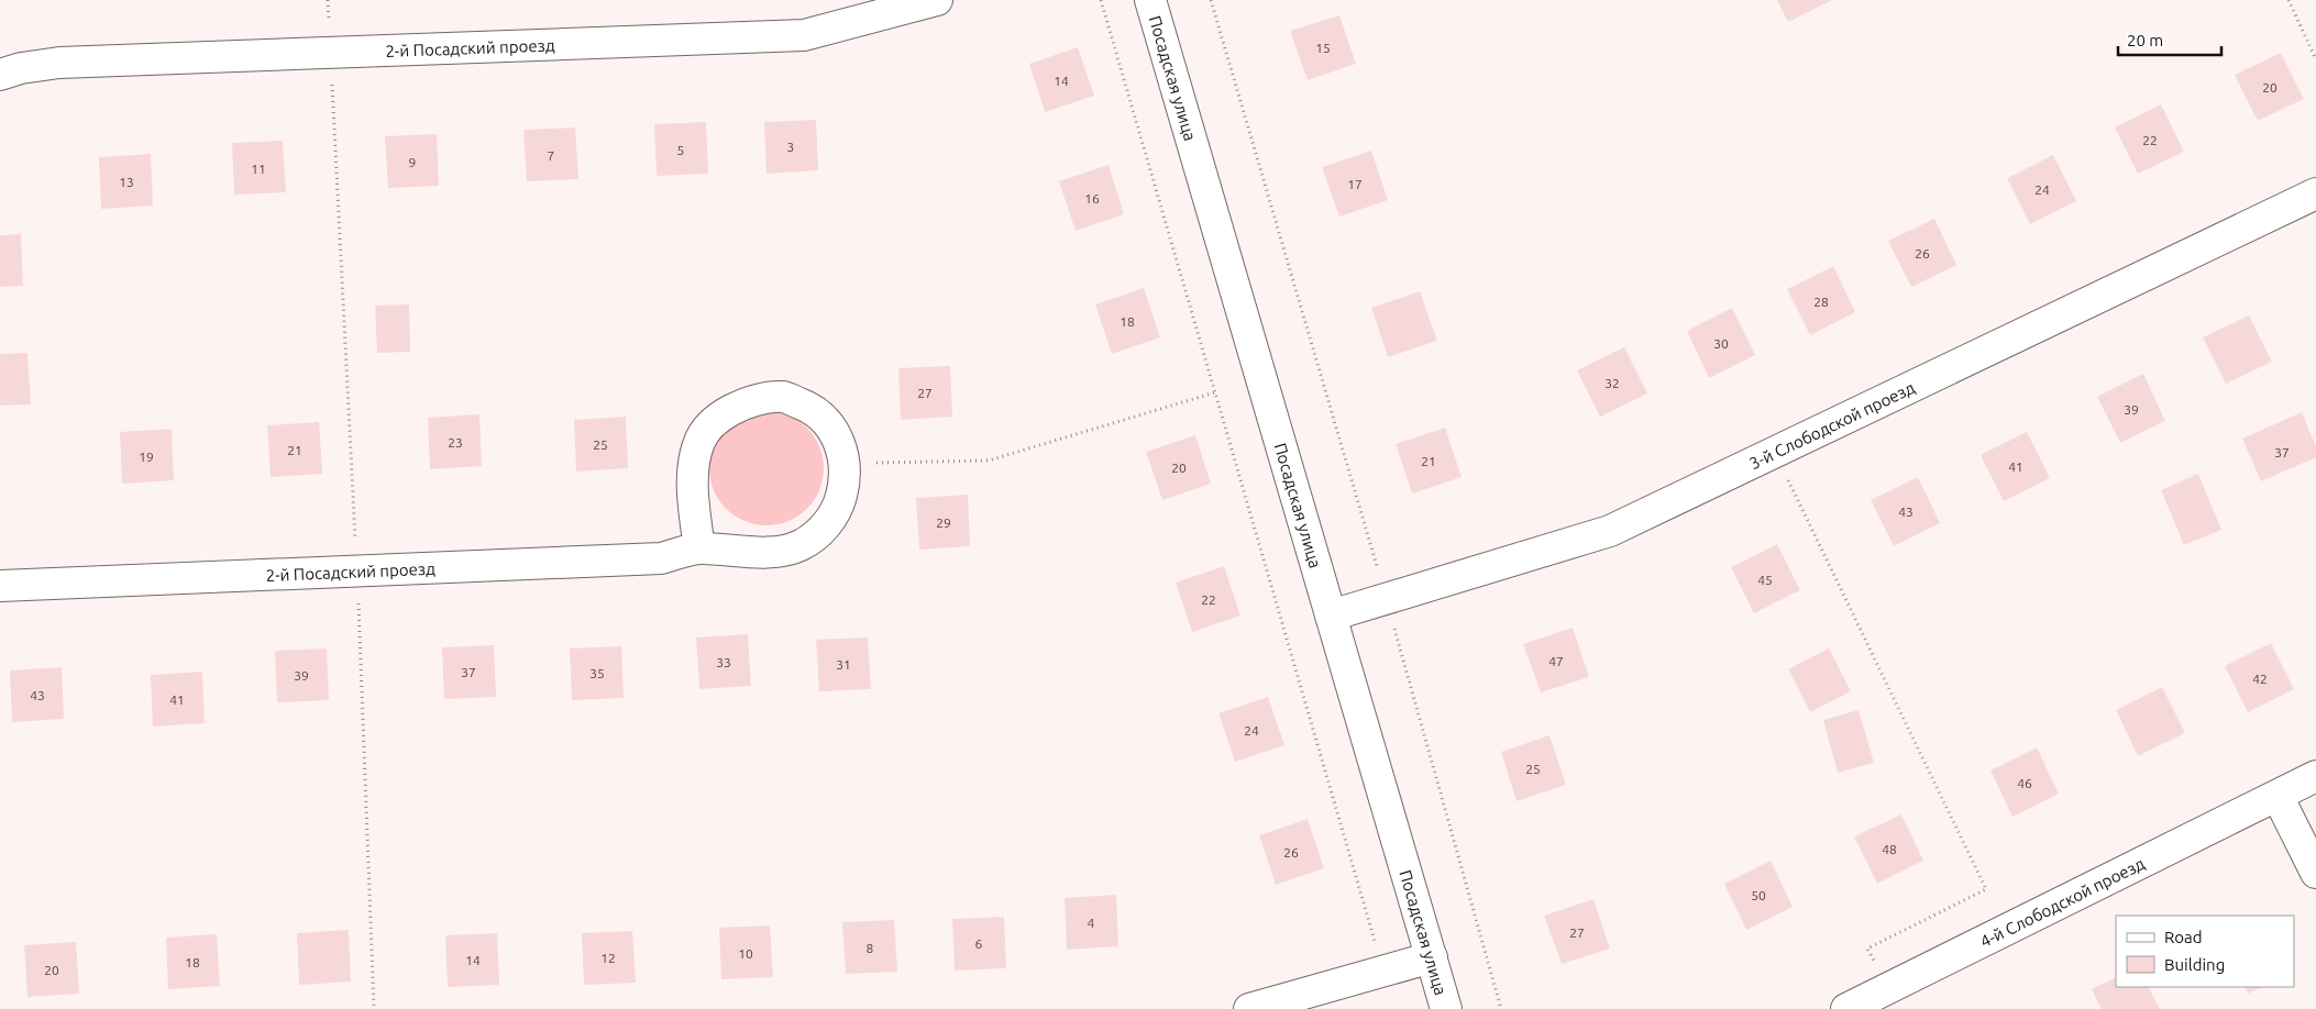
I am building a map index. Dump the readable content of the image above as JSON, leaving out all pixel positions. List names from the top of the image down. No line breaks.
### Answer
{"streets":{"street":["2-й Посадский проезд","Посадская улица","3-й Слободской проезд","4-й Слободской проезд"]},"crossings":[["Посадская улица","3-й Слободской проезд"]],"house_numbers":["15","14","20","22","3","5","7","9","11","13","17","24","16","26","28","18","30","32","27","39","23","25","21","37","19","21","41","20","43","29","45","22","47","33","31","37","35","39","42","43","41","24","25","46","48","26","50","4","27","6","8","10","12","14","18","20"],"legend":["Road","Building"],"scale_bar":"20 m"}
